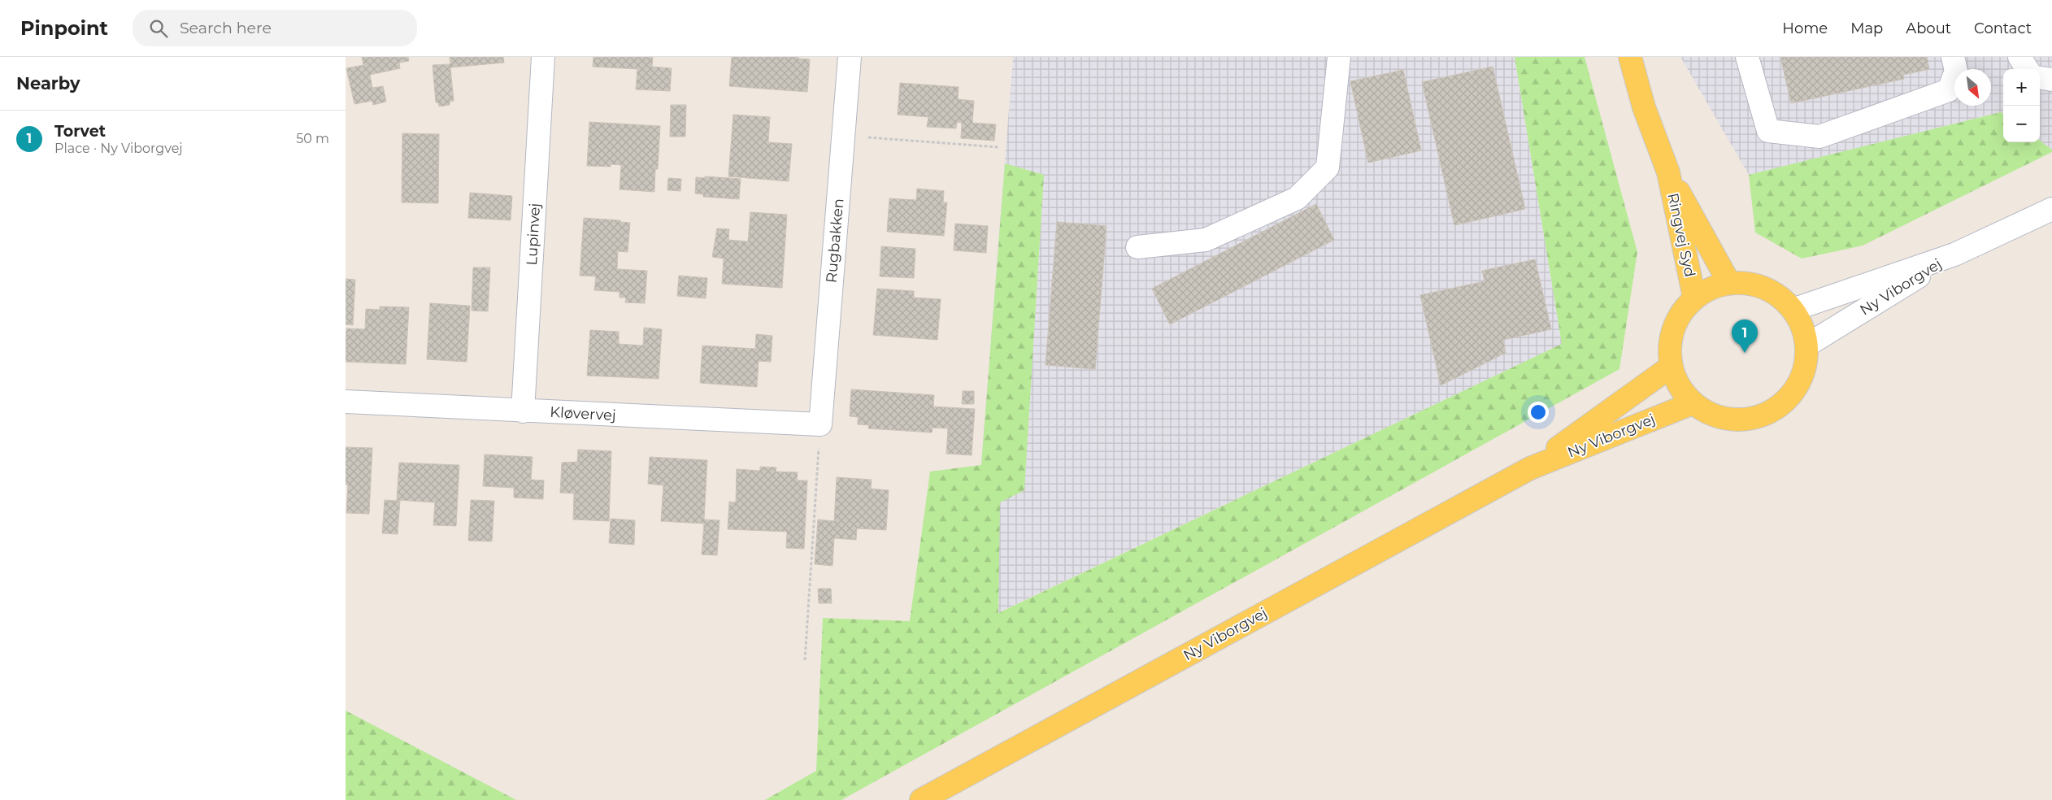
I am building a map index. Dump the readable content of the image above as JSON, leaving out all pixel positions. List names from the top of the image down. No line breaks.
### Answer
{"streets":{"main road":["Ringvej Syd","Ny Viborgvej"],"street":["Lupinvej","Rugbakken","Kløvervej"]},"crossings":[["Lupinvej","Kløvervej"],["Ringvej Syd","Ny Viborgvej"],["Rugbakken","Kløvervej"]],"north":"bottom right","page":{"header":"Pinpoint","search":"Search here","nav":["Home","Map","About","Contact"],"heading":"Nearby","map_buttons":["+","−"],"list":[{"mark":"1","name":"Torvet","note":"Place · Ny Viborgvej","value":"50 m"}],"pins":"1"}}
